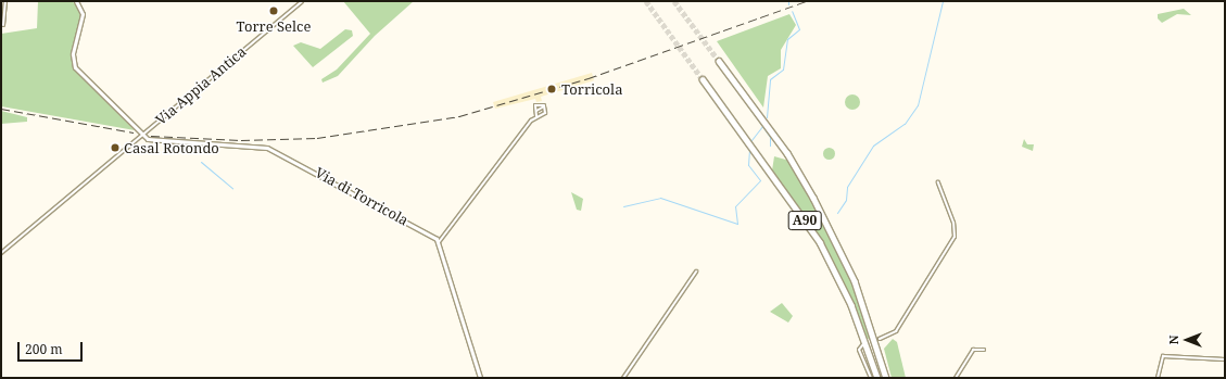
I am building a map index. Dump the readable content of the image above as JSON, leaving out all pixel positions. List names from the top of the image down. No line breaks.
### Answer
{"streets":{"highway":["A90"],"street":["Via Appia Antica","Via di Torricola"]},"crossings":[["Via Appia Antica","Via di Torricola"]],"places":["Torre Selce","Torricola","Casal Rotondo"],"scale_bar":"200 m","north":"left"}
